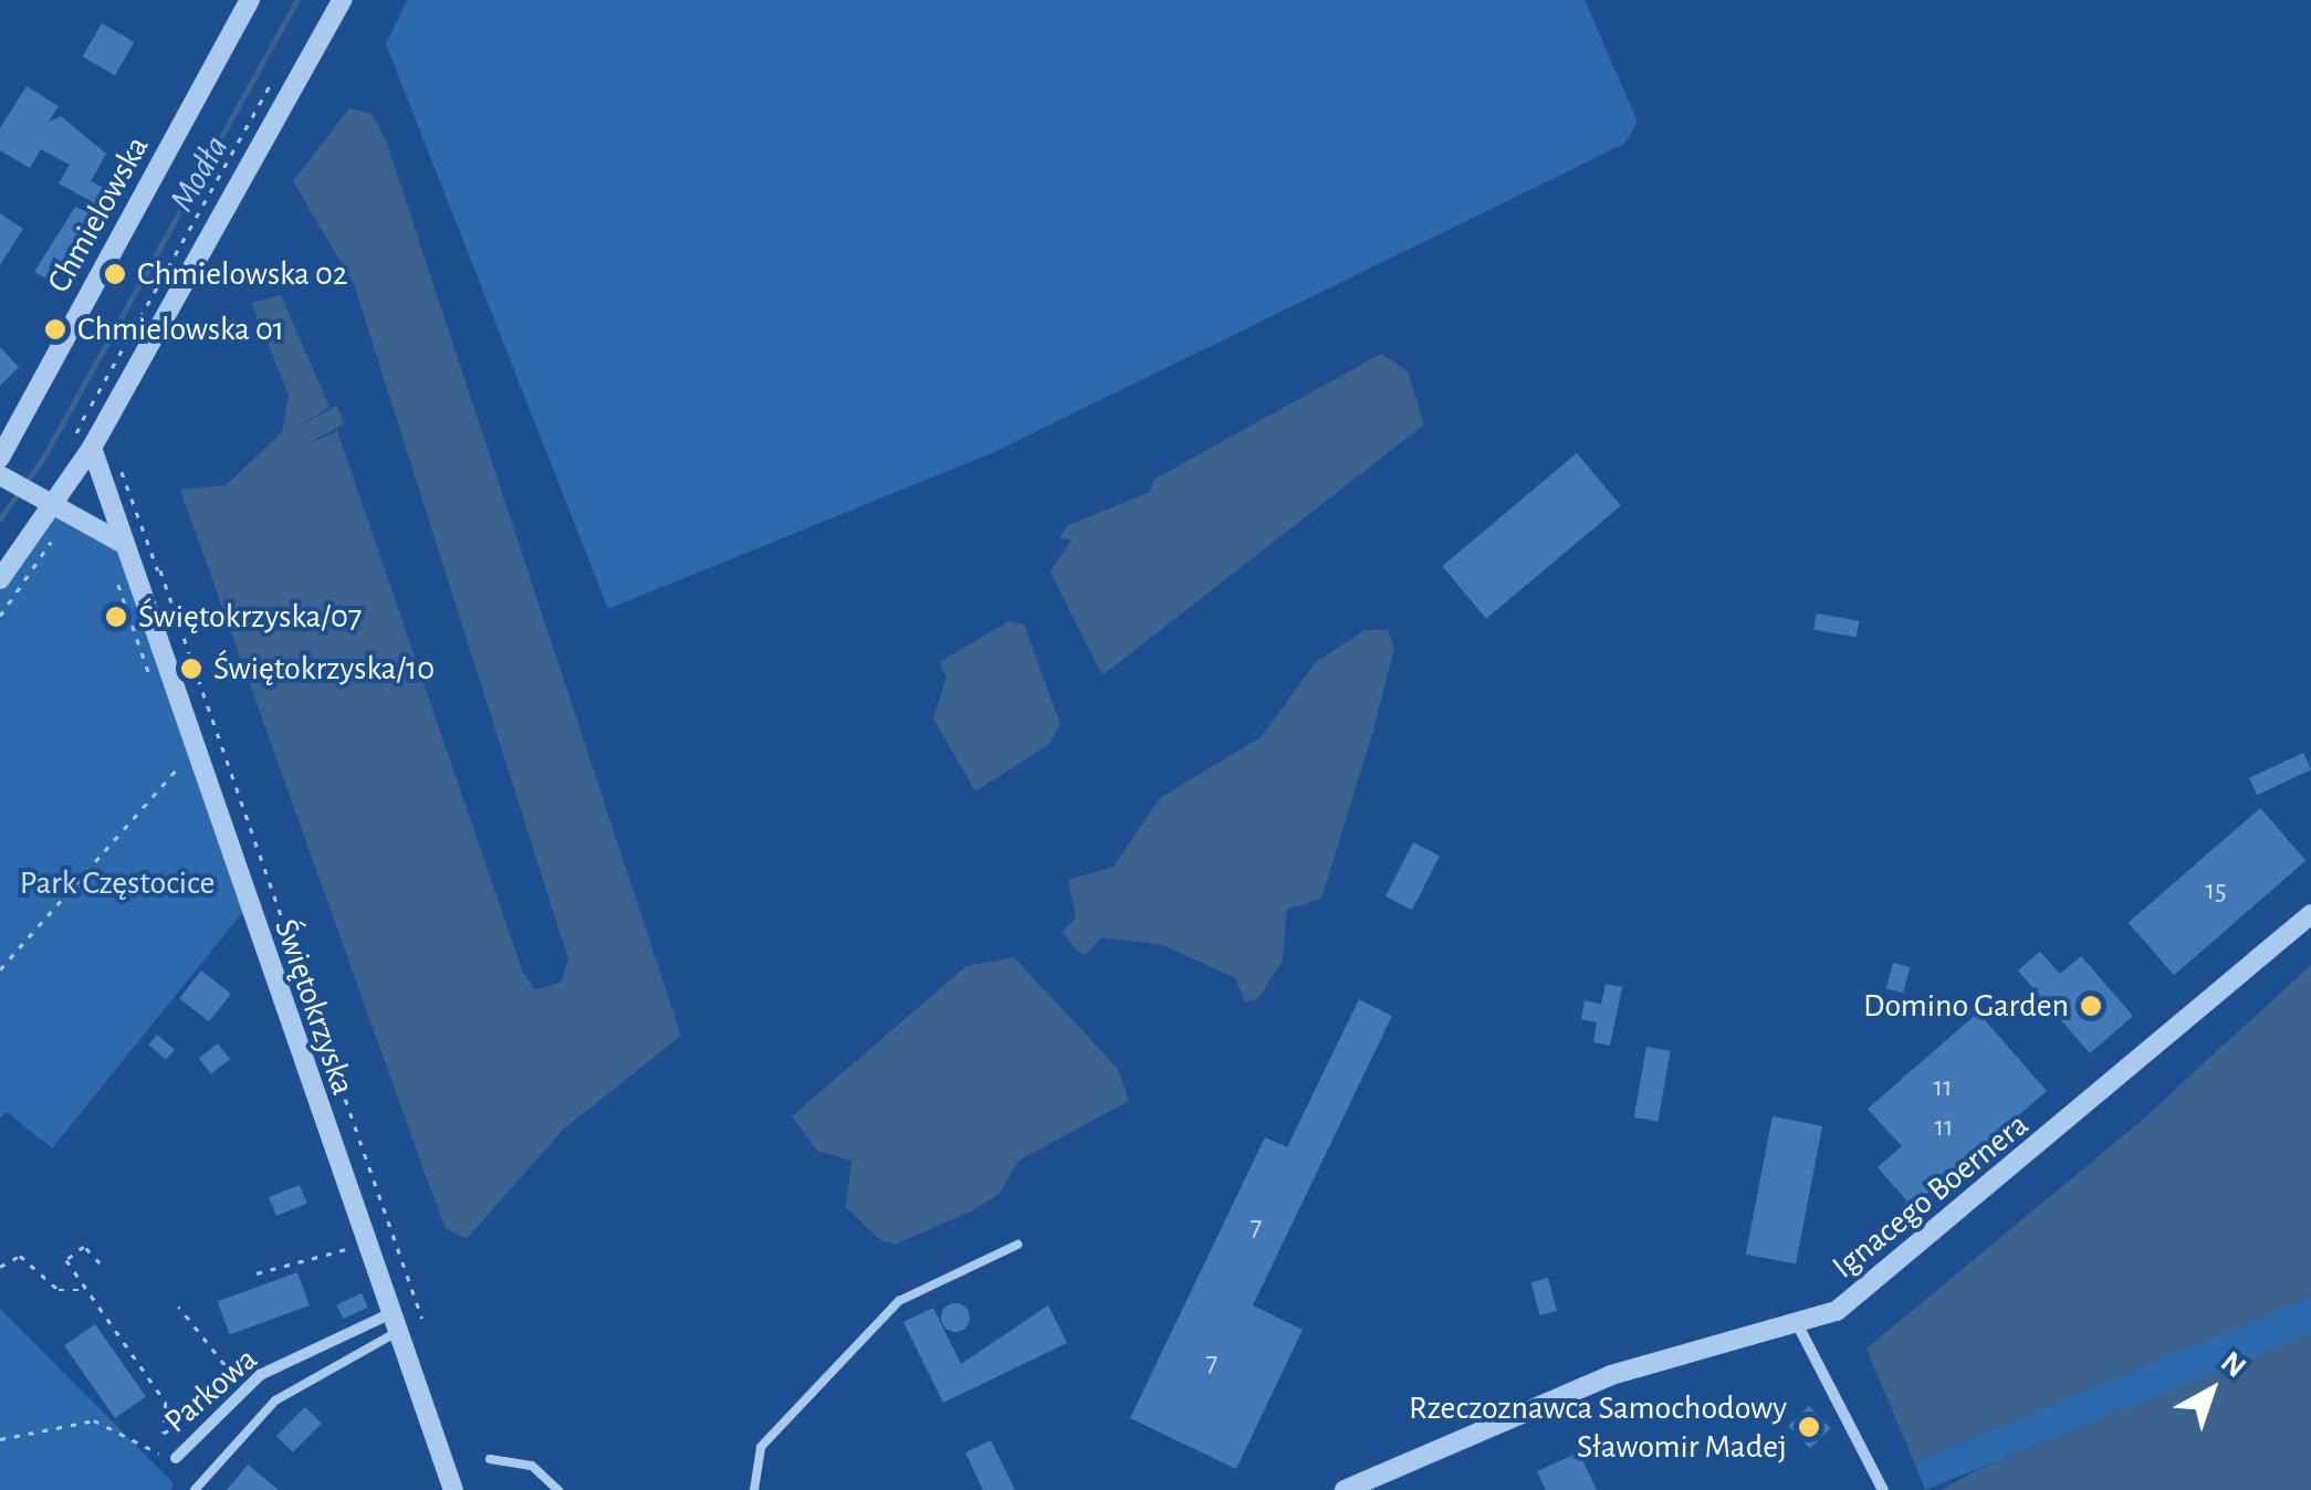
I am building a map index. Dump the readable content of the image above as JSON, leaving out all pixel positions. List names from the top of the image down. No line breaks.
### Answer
{"streets":{"street":["Chmielowska","Świętokrzyska","Ignacego Boernera","Parkowa"]},"crossings":[["Świętokrzyska","Parkowa"]],"water":["Modła"],"parks":["Park Częstocice"],"places":["Chmielowska 02","Chmielowska 01","Świętokrzyska/07","Świętokrzyska/10","Domino Garden","Rzeczoznawca Samochodowy Sławomir Madej"],"house_numbers":["15","11","11","7","7"],"north":"top right"}
